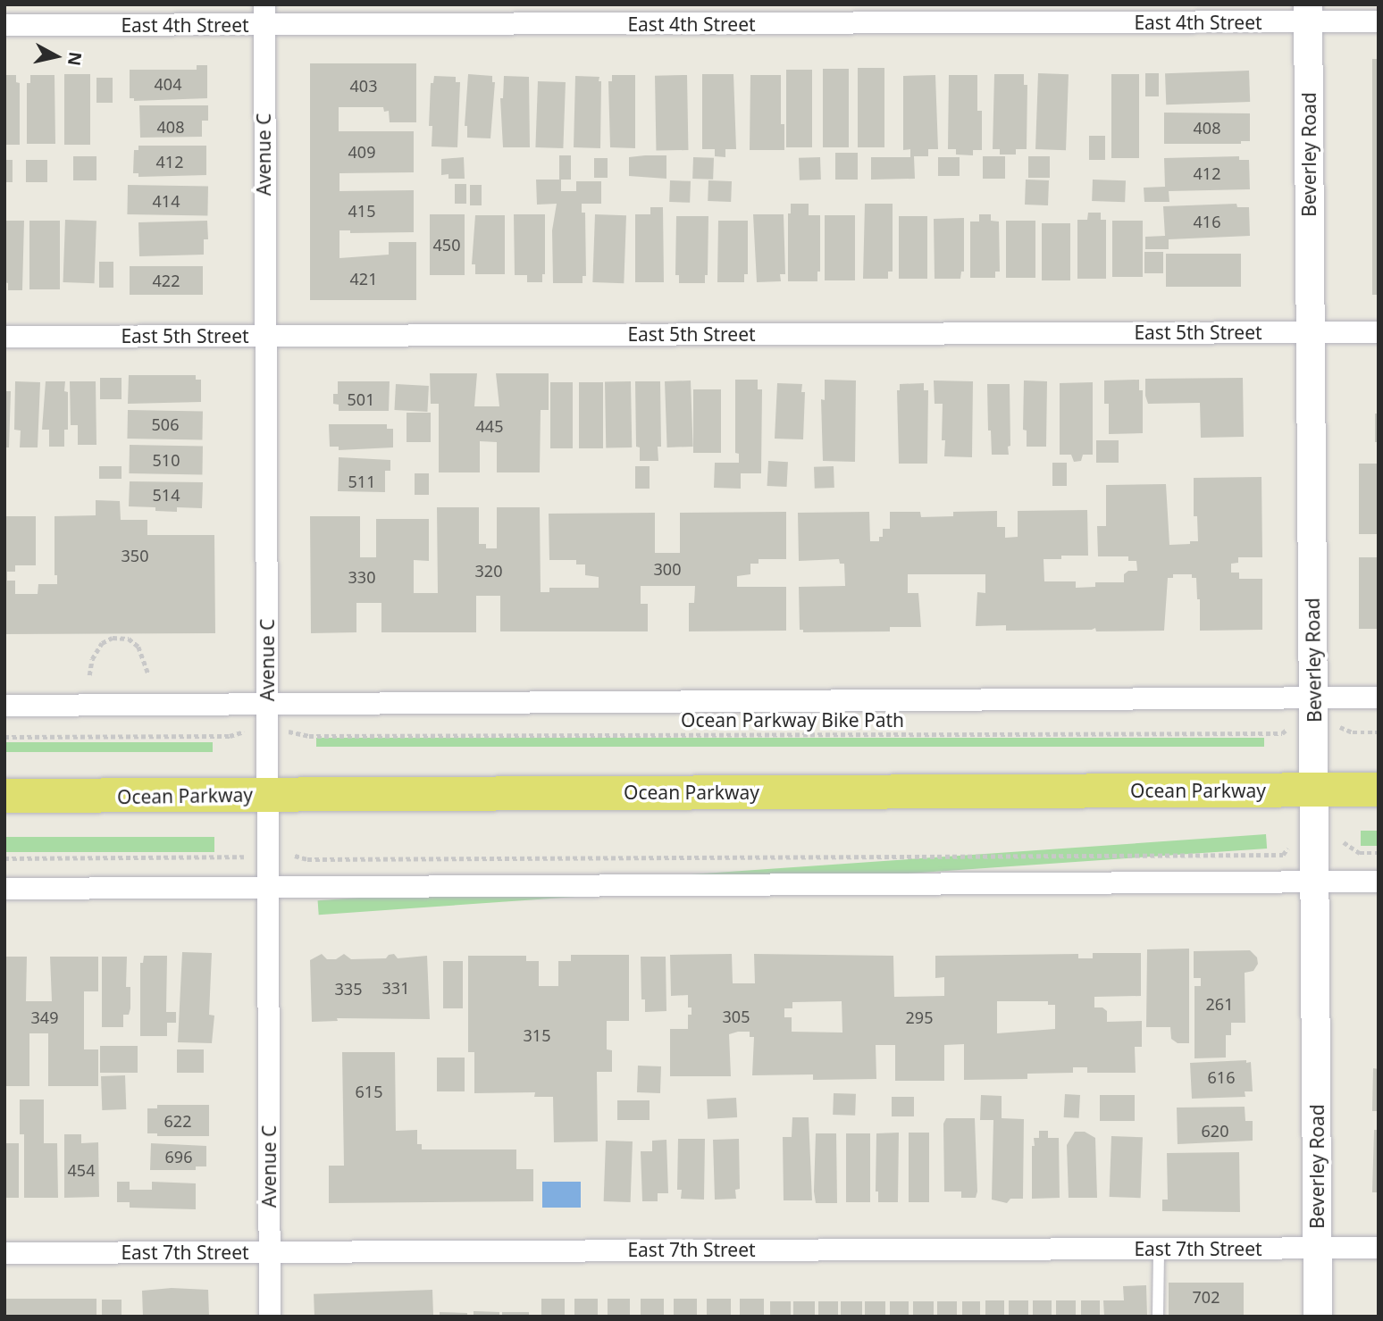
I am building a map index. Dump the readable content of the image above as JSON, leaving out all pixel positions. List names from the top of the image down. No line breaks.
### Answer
{"streets":{"main road":["Ocean Parkway"],"street":["East 4th Street","Avenue C","Beverley Road","East 5th Street","East 7th Street"],"path":["Ocean Parkway Bike Path"]},"crossings":[["East 4th Street","Avenue C"],["East 4th Street","Beverley Road"],["Avenue C","East 5th Street"],["Avenue C","Ocean Parkway"],["Avenue C","East 7th Street"],["Beverley Road","East 5th Street"],["Beverley Road","Ocean Parkway"],["Beverley Road","East 7th Street"]],"house_numbers":["404","403","408","408","409","412","412","414","415","416","450","421","422","501","506","445","510","511","514","350","300","320","330","331","335","261","305","349","295","315","616","615","622","620","696","454","702"],"north":"right"}
